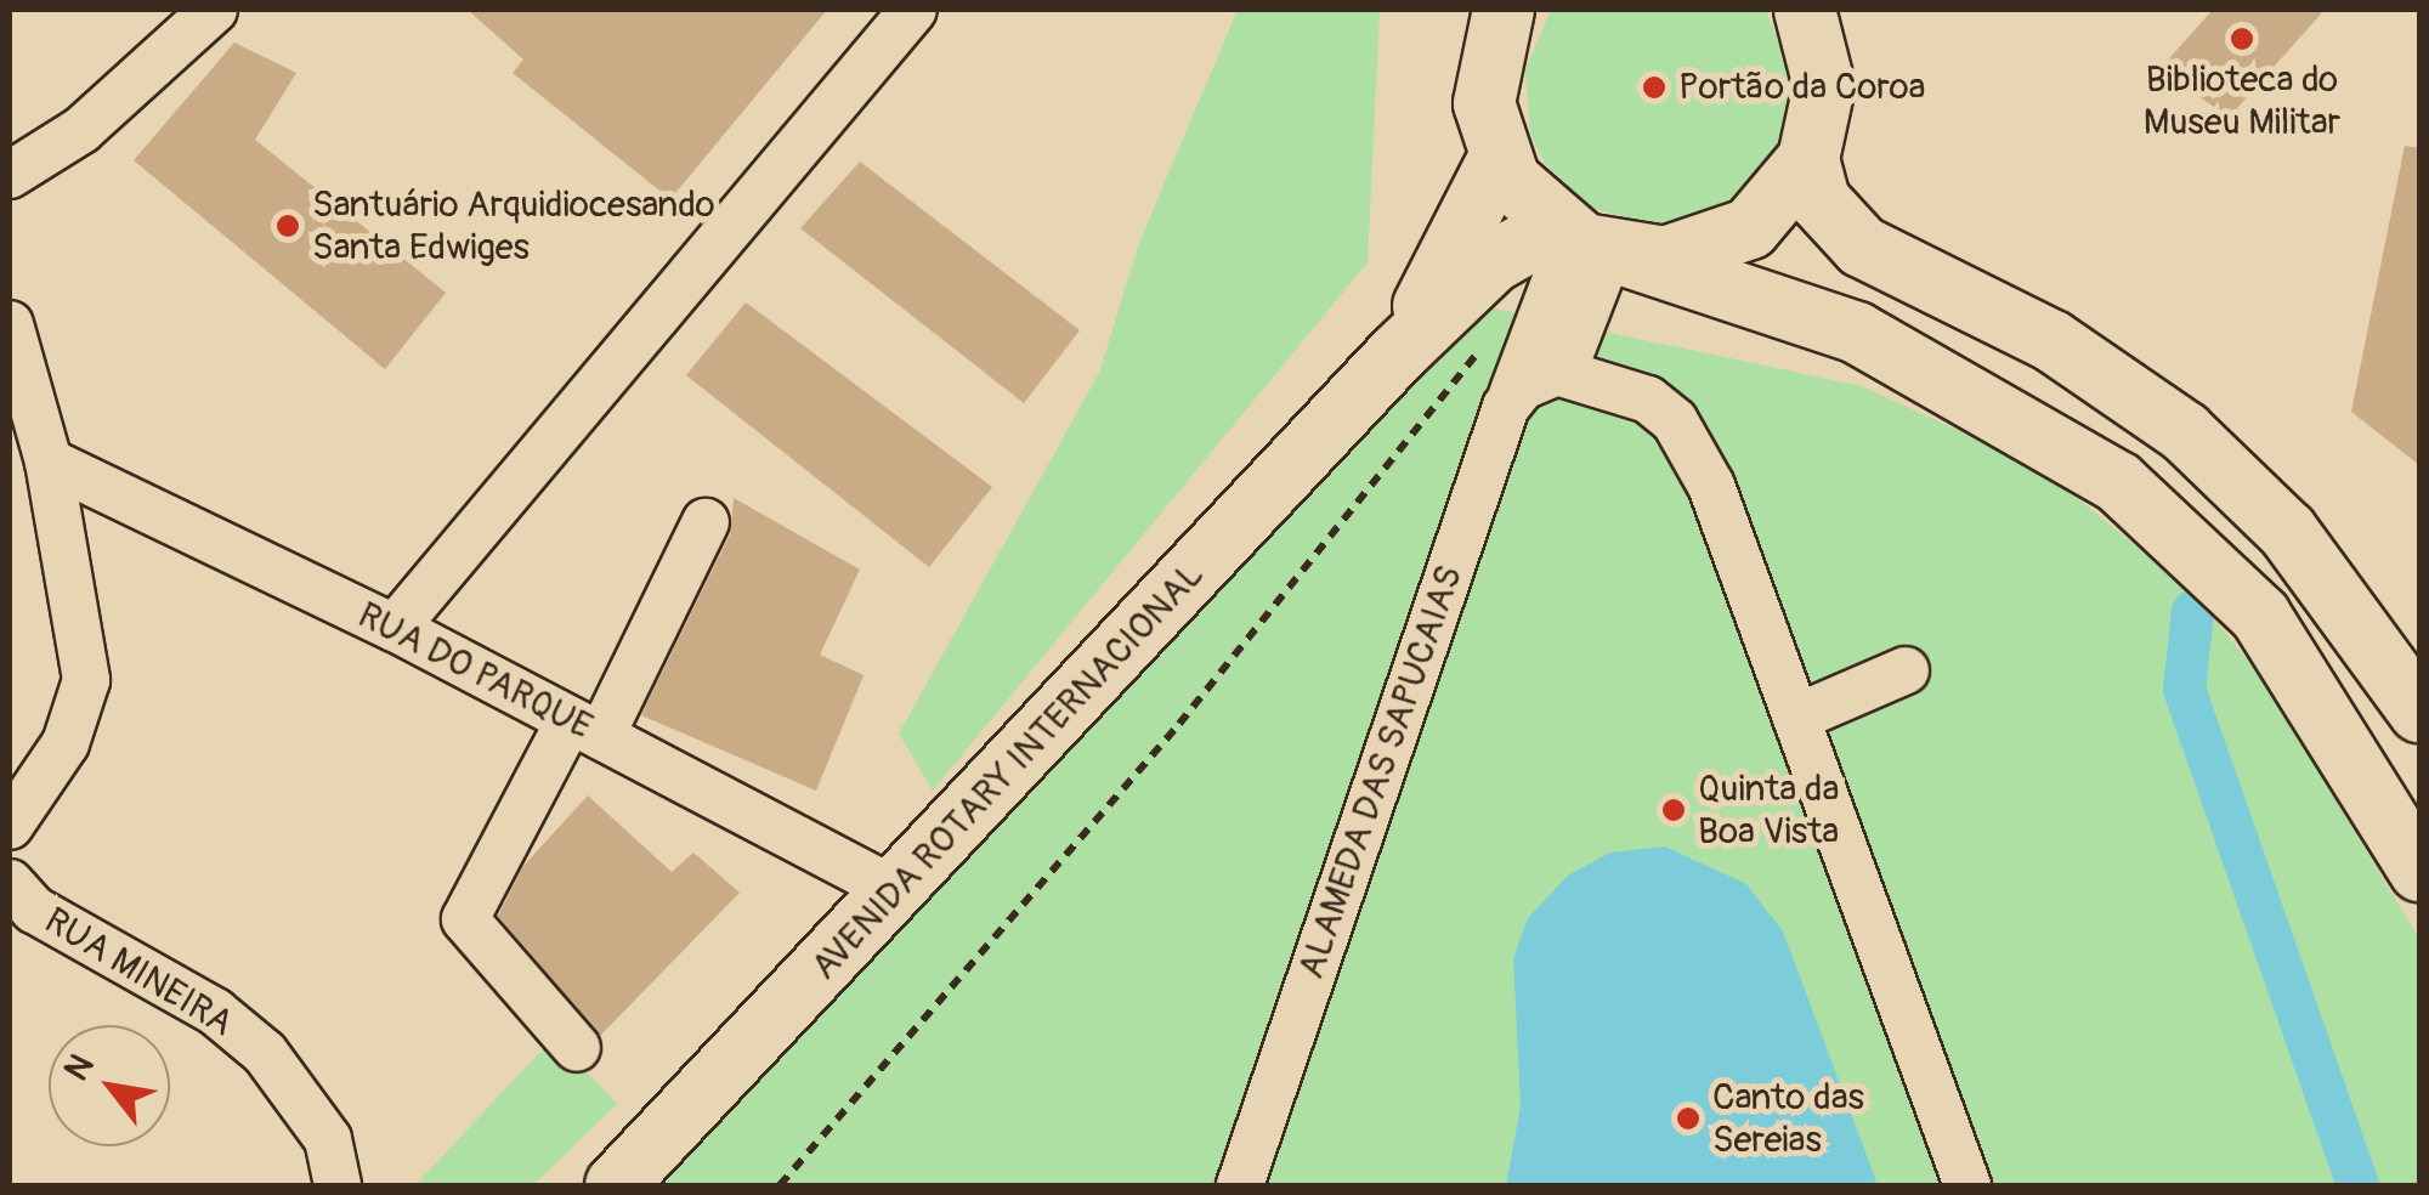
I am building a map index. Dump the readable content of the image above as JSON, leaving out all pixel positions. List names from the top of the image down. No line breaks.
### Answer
{"streets":{"main road":["AVENIDA ROTARY INTERNACIONAL"],"street":["RUA DO PARQUE","ALAMEDA DAS SAPUCAIAS","RUA MINEIRA"]},"crossings":[["RUA DO PARQUE","AVENIDA ROTARY INTERNACIONAL"],["AVENIDA ROTARY INTERNACIONAL","ALAMEDA DAS SAPUCAIAS"]],"places":["Biblioteca do Museu Militar","Portão da Coroa","Santuário Arquidiocesando Santa Edwiges","Quinta da Boa Vista","Canto das Sereias"],"north":"top left"}
